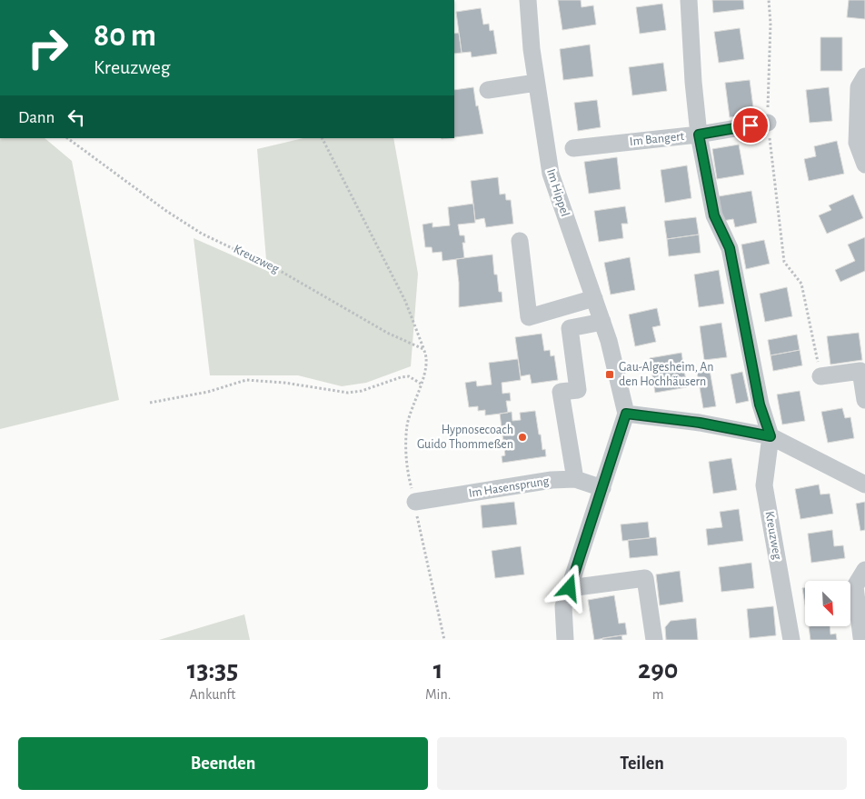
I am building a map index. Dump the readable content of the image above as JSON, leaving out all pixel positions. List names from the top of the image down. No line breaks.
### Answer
{"streets":{"street":["Im Bangert","Im Hippel","Kreuzweg","Im Hasensprung"]},"crossings":[["Im Bangert","Kreuzweg"]],"places":{"transit":["Gau-Algesheim, An den Hochhäusern"],"other":["Hypnosecoach Guido Thommeßen"]},"north":"bottom right","page":{"turn":["80 m","Kreuzweg"],"then":"Dann","eta":["13:35","Ankunft","1","Min.","290","m"],"buttons":["Beenden","Teilen"]}}
